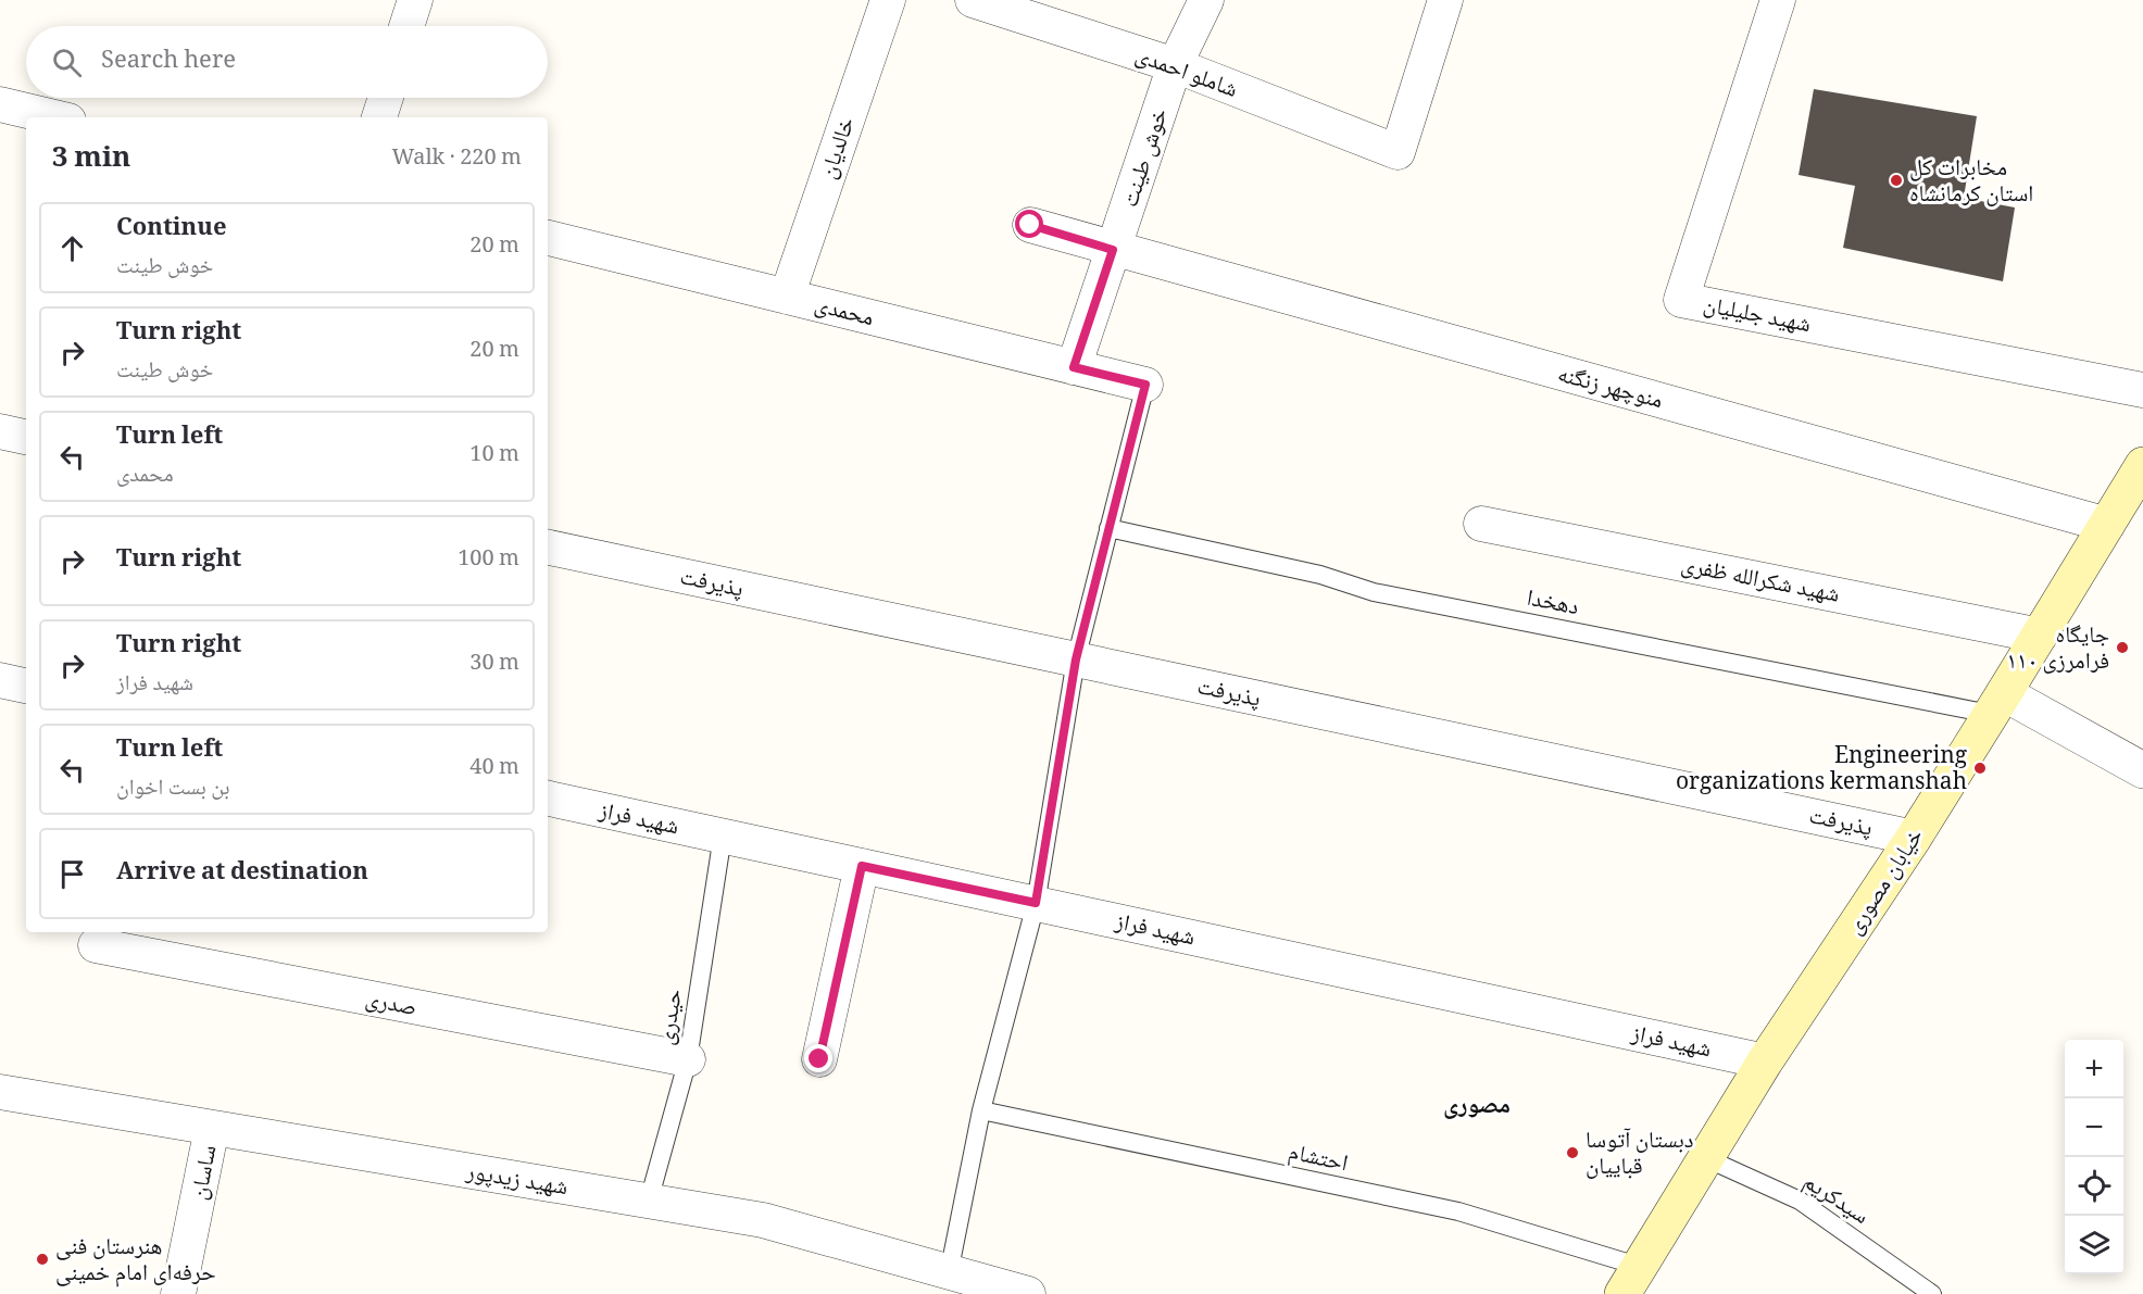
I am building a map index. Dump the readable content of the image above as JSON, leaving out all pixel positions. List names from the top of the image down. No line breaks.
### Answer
{"streets":{"main road":["خیابان مصوری"],"street":["شاملو احمدی","خالدیان","خوش طینت","محمدی","شهید جلیلیان","منوچهر زنگنه","شهید شکرالله ظفری","پذیرفت","شهید فراز","صدری","ساسان","شهید زیدپور"],"lane":["دهخدا","حیدری","احتشام","سیدکریم"]},"crossings":[["شاملو احمدی","خوش طینت"],["خالدیان","محمدی"],["خوش طینت","محمدی"],["خوش طینت","منوچهر زنگنه"],["منوچهر زنگنه","خیابان مصوری"],["شهید شکرالله ظفری","خیابان مصوری"],["پذیرفت","خیابان مصوری"],["دهخدا","خیابان مصوری"],["شهید فراز","خیابان مصوری"],["شهید فراز","حیدری"],["خیابان مصوری","احتشام"],["خیابان مصوری","سیدکریم"],["صدری","حیدری"],["حیدری","شهید زیدپور"],["ساسان","شهید زیدپور"]],"districts":["مصوری"],"places":["مخابرات کل استان کرمانشاه","جایگاه فرامرزی ۱۱۰","Engineering organizations kermanshah","دبستان آتوسا قباییان","هنرستان فنی حرفه‌ای امام خمینی"],"page":{"search":"Search here","heading":["3 min","Walk · 220 m"],"list":[["Continue","خوش طینت","20 m"],["Turn right","خوش طینت","20 m"],["Turn left","محمدی","10 m"],["Turn right","100 m"],["Turn right","شهید فراز","30 m"],["Turn left","بن بست اخوان","40 m"],"Arrive at destination"],"map_buttons":["+","−"]}}
